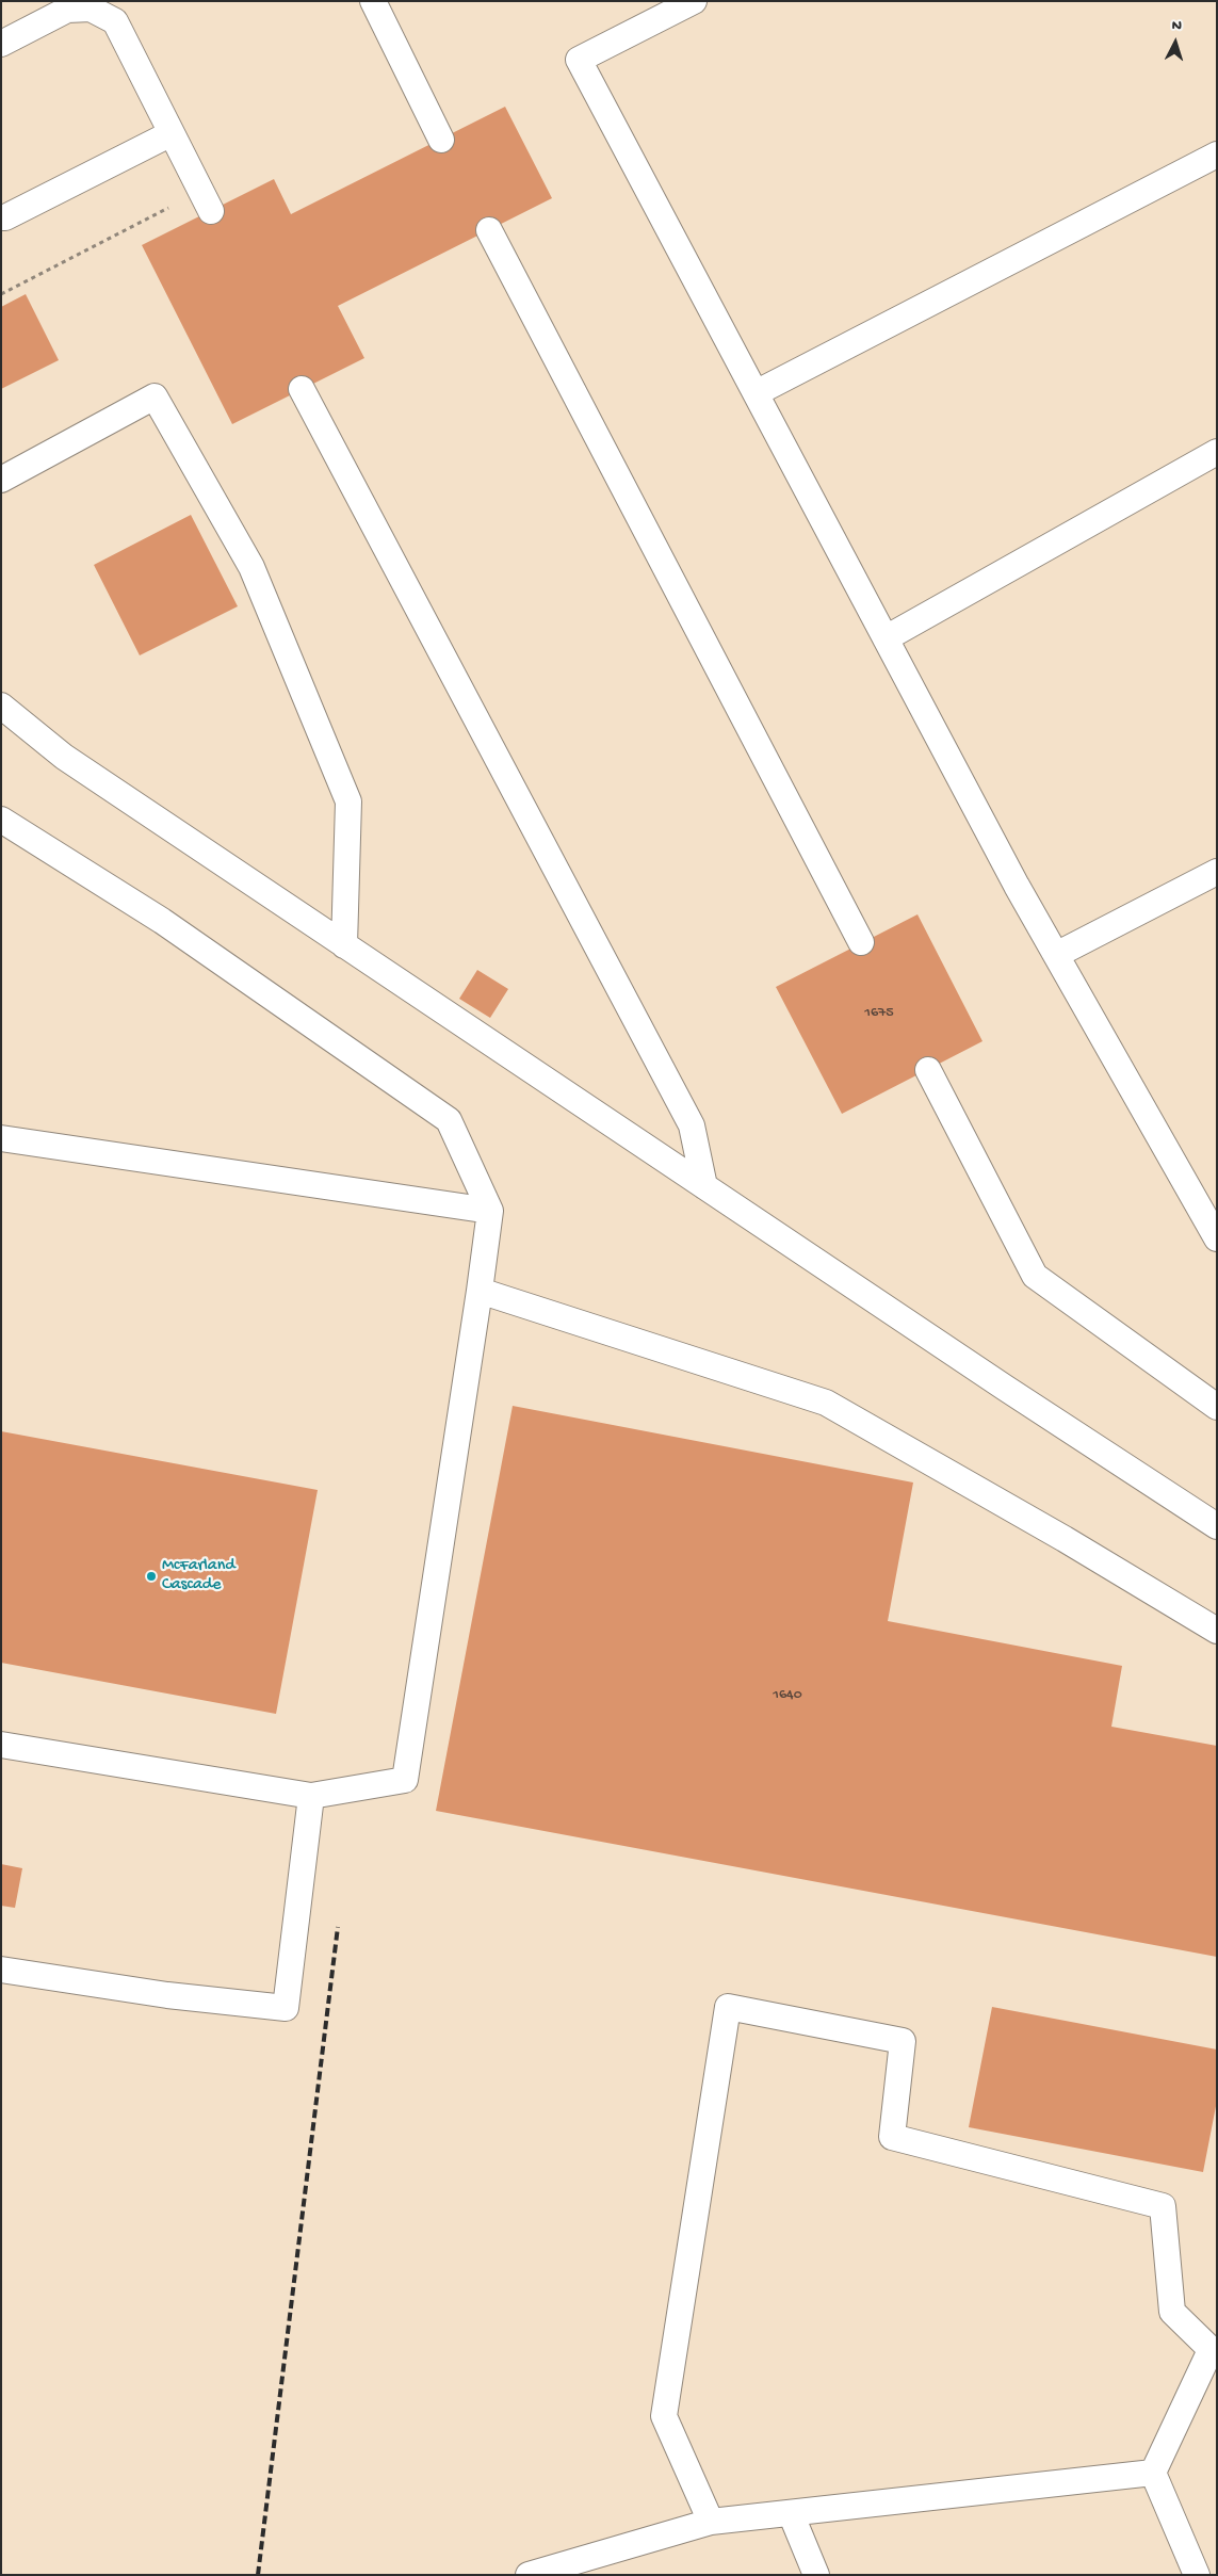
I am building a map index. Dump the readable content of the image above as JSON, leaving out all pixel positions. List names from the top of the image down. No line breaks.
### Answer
{"places":["McFarland Cascade"],"house_numbers":["1675","1640"],"north":"top"}
